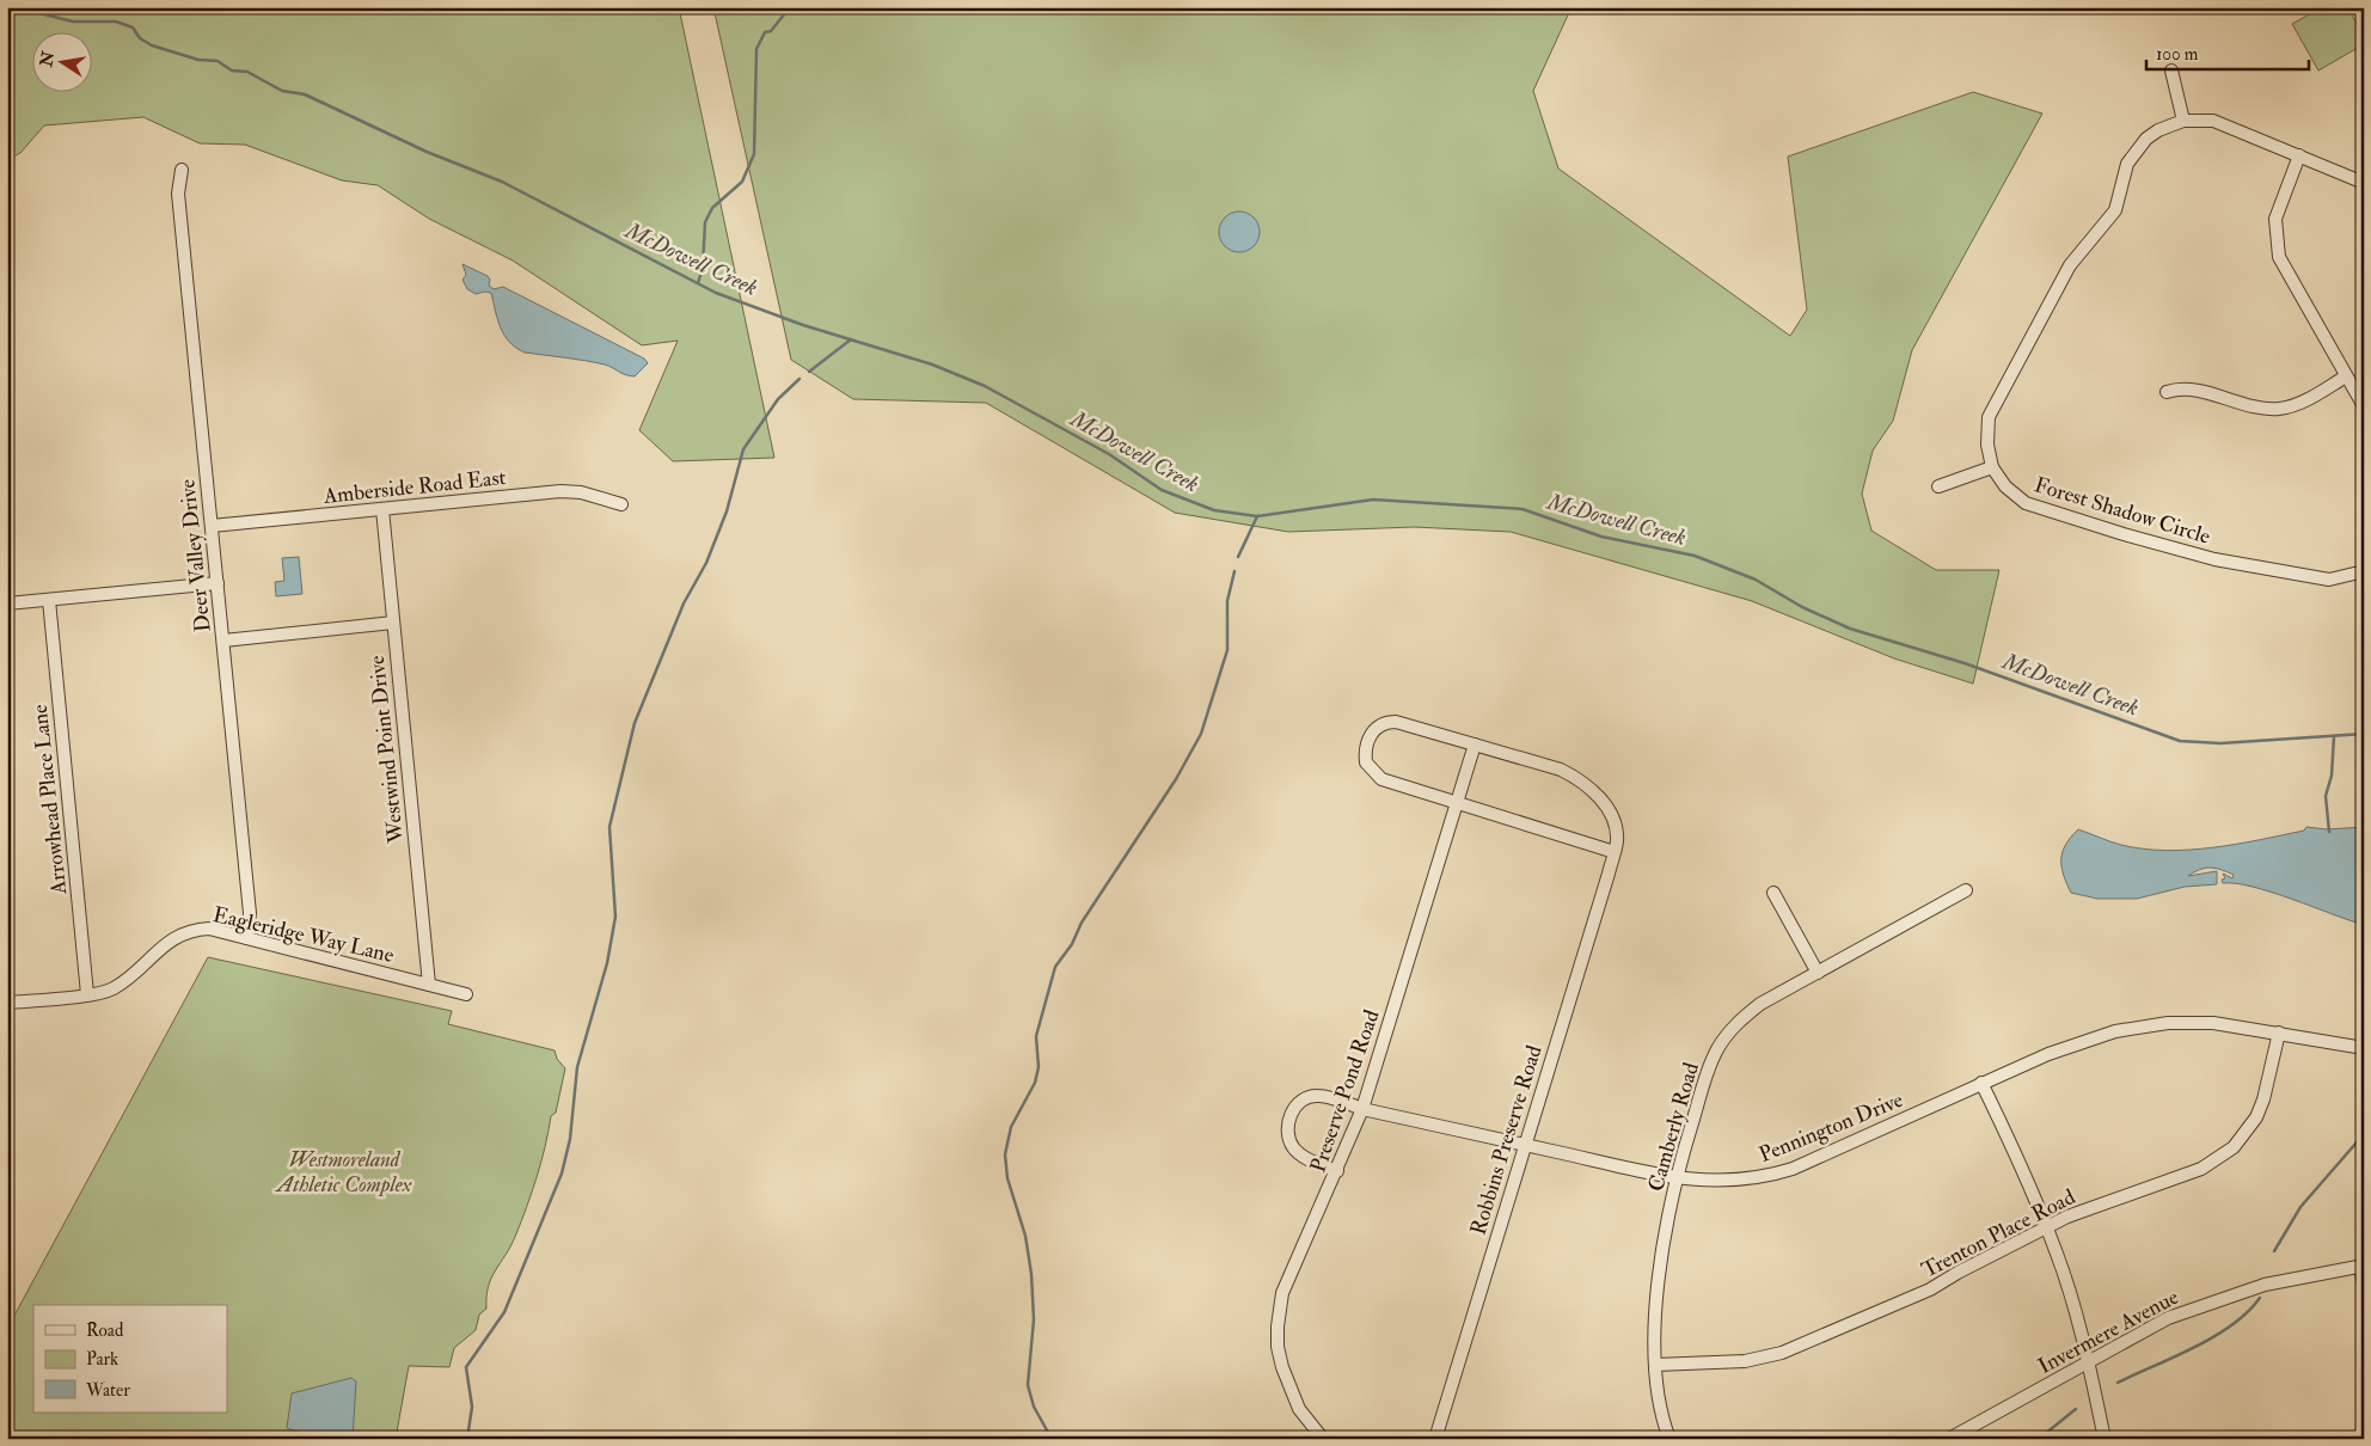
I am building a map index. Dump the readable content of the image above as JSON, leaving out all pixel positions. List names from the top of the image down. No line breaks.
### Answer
{"streets":{"street":["Amberside Road East","Forest Shadow Circle","Deer Valley Drive","Westwind Point Drive","Arrowhead Place Lane","Eagleridge Way Lane","Preserve Pond Road","Camberly Road","Pennington Drive","Robbins Preserve Road","Trenton Place Road","Invermere Avenue"]},"crossings":[["Amberside Road East","Deer Valley Drive"],["Amberside Road East","Westwind Point Drive"],["Deer Valley Drive","Eagleridge Way Lane"],["Westwind Point Drive","Eagleridge Way Lane"],["Arrowhead Place Lane","Eagleridge Way Lane"],["Preserve Pond Road","Pennington Drive"],["Preserve Pond Road","Robbins Preserve Road"],["Camberly Road","Pennington Drive"],["Camberly Road","Trenton Place Road"],["Pennington Drive","Robbins Preserve Road"],["Pennington Drive","Trenton Place Road"]],"water":["McDowell Creek"],"parks":["Westmoreland Athletic Complex"],"legend":["Road","Park","Water"],"scale_bar":"100 m","north":"left"}
